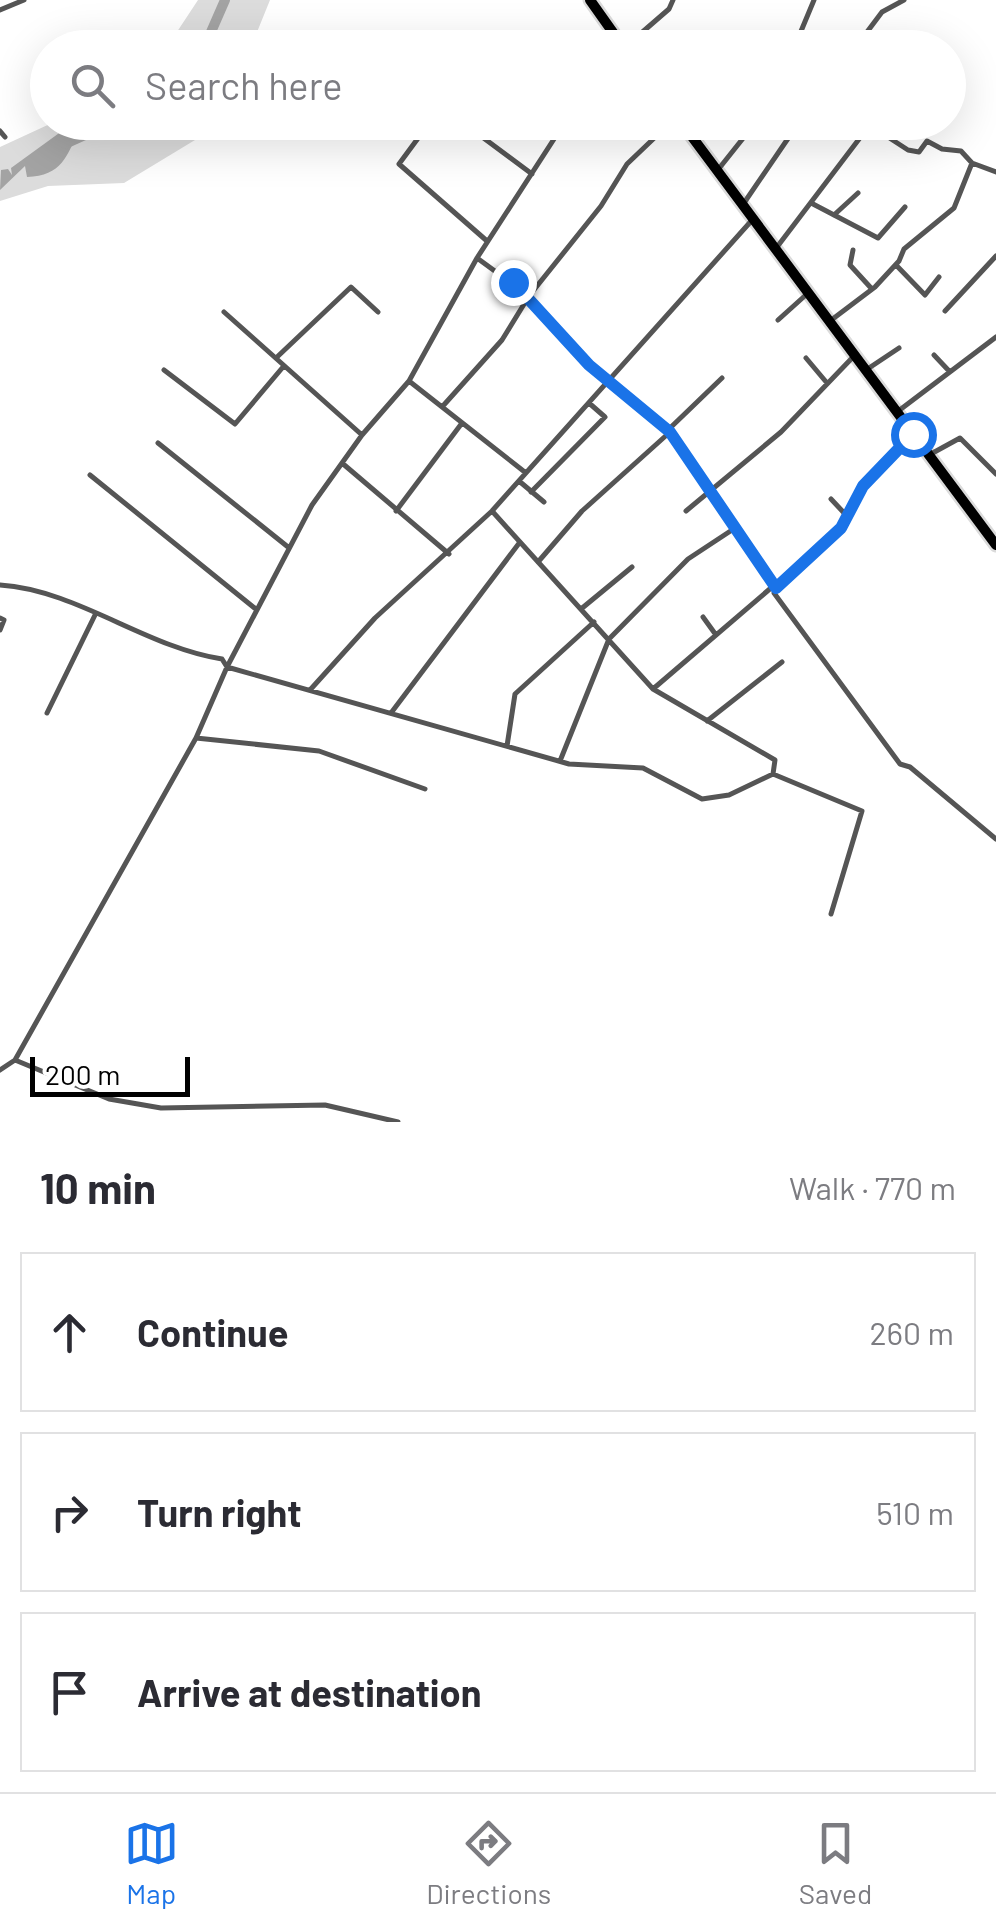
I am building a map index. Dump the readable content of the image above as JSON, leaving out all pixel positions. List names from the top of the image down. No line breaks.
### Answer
{"scale_bar":"200 m","page":{"search":"Search here","scale":"200 m","heading":["10 min","Walk · 770 m"],"list":[["Continue","260 m"],["Turn right","510 m"],"Arrive at destination"],"nav":["Map","Directions","Saved"]}}
